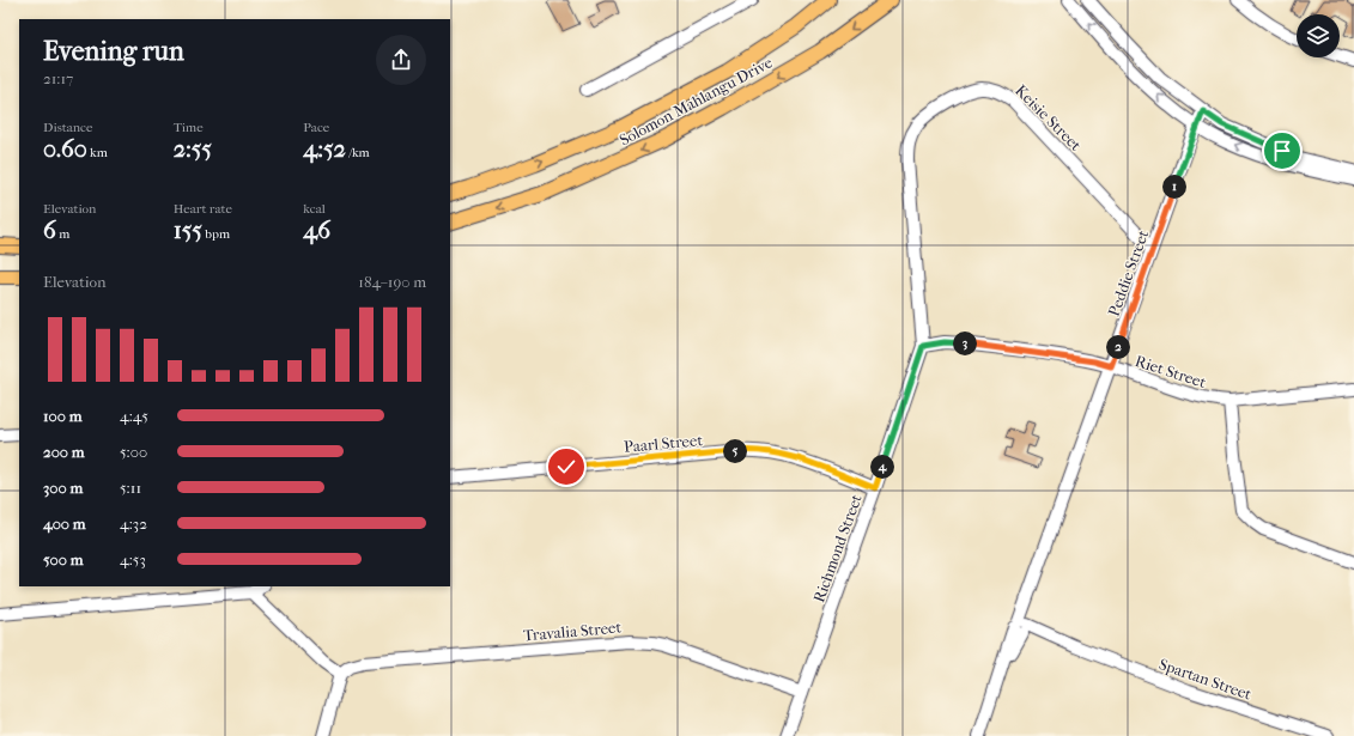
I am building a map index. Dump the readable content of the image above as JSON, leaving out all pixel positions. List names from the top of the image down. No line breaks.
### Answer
{"streets":{"main road":["Solomon Mahlangu Drive"],"street":["Keisie Street","Peddie Street","Riet Street","Paarl Street","Richmond Street","Travalia Street","Spartan Street"]},"crossings":[["Keisie Street","Peddie Street"],["Keisie Street","Richmond Street"],["Peddie Street","Riet Street"],["Peddie Street","Spartan Street"],["Riet Street","Richmond Street"],["Paarl Street","Richmond Street"],["Richmond Street","Travalia Street"]],"page":{"heading":["Evening run","21:17"],"stats":[["Distance","0.60 km"],["Time","2:55"],["Pace","4:52 /km"],["Elevation","6 m"],["Heart rate","155 bpm"],["kcal","46"]],"pins":["1","3","2","5","4"],"chart":["Elevation","184–190 m"],"list":[{"name":"100 m","note":"4:45"},{"name":"200 m","note":"5:00"},{"name":"300 m","note":"5:11"},{"name":"400 m","note":"4:32"},{"name":"500 m","note":"4:53"}]}}
